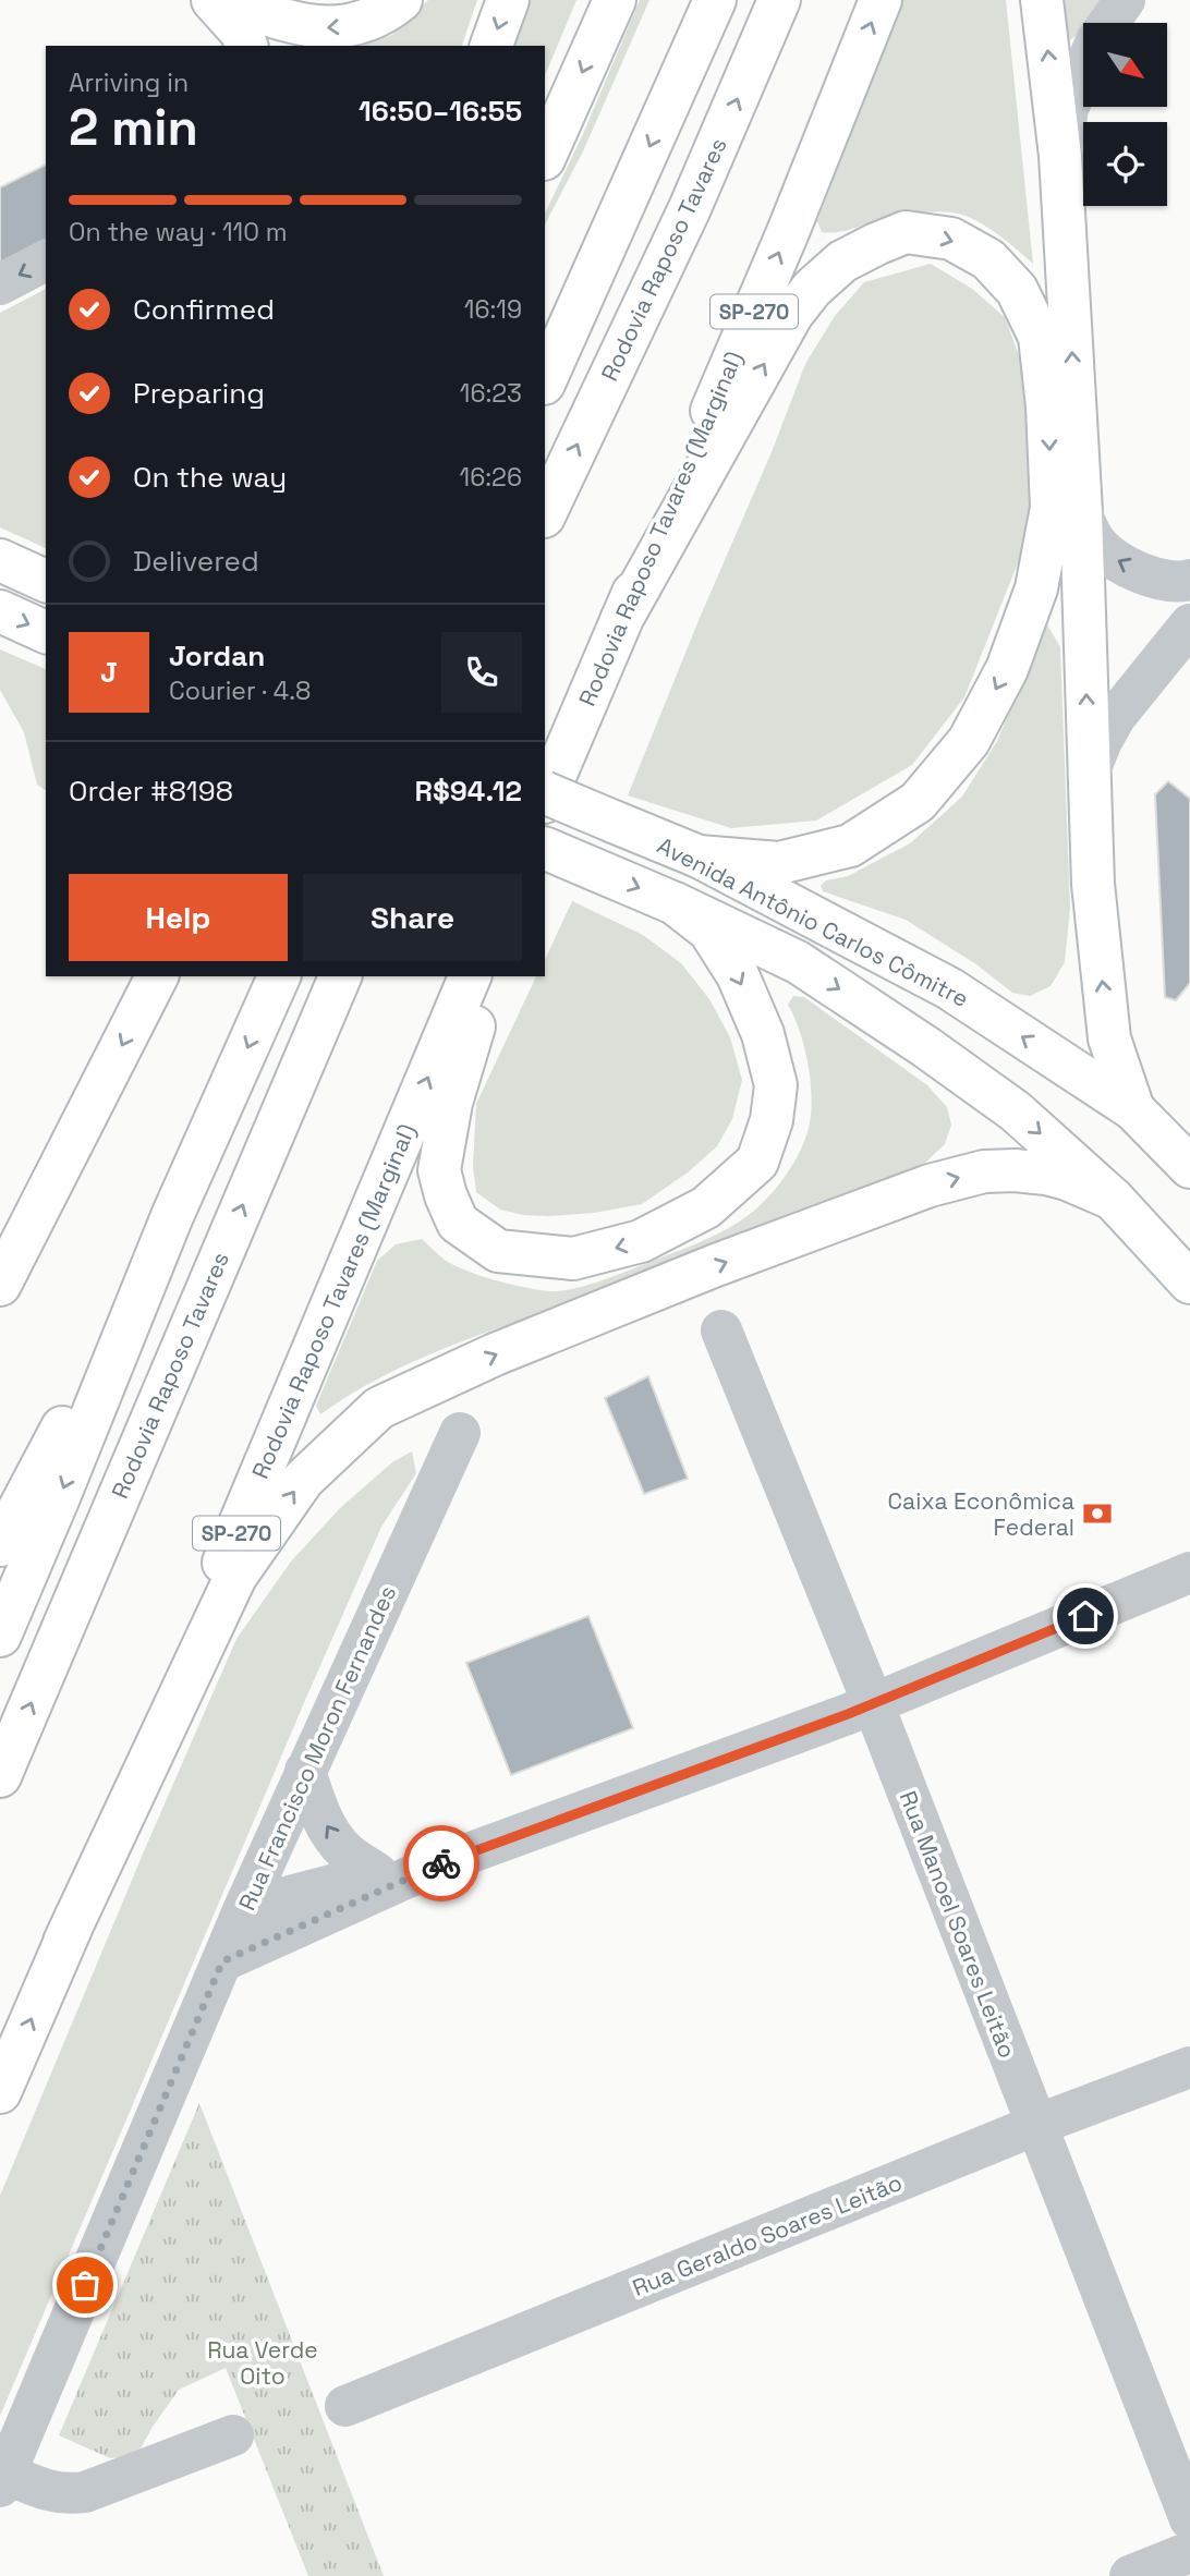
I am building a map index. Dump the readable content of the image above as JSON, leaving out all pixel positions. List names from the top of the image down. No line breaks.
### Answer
{"streets":{"main road":["Rodovia Raposo Tavares","SP-270","Rodovia Raposo Tavares (Marginal)","Avenida Antônio Carlos Cômitre"],"street":["Rua Francisco Moron Fernandes","Rua Manoel Soares Leitão","Rua Geraldo Soares Leitão"]},"crossings":[["Rua Manoel Soares Leitão","Rua Geraldo Soares Leitão"]],"parks":["Rua Verde Oito"],"places":{"bank":["Caixa Econômica Federal"]},"north":"bottom right","page":{"heading":["2 min","Arriving in","16:50–16:55"],"panel":["Jordan","Courier · 4.8","Order #8198","R$94.12"],"bar":"On the way · 110 m","list":[["Confirmed","16:19"],["Preparing","16:23"],["On the way","16:26"],"Delivered"],"round":"J","buttons":["Help","Share"]}}
